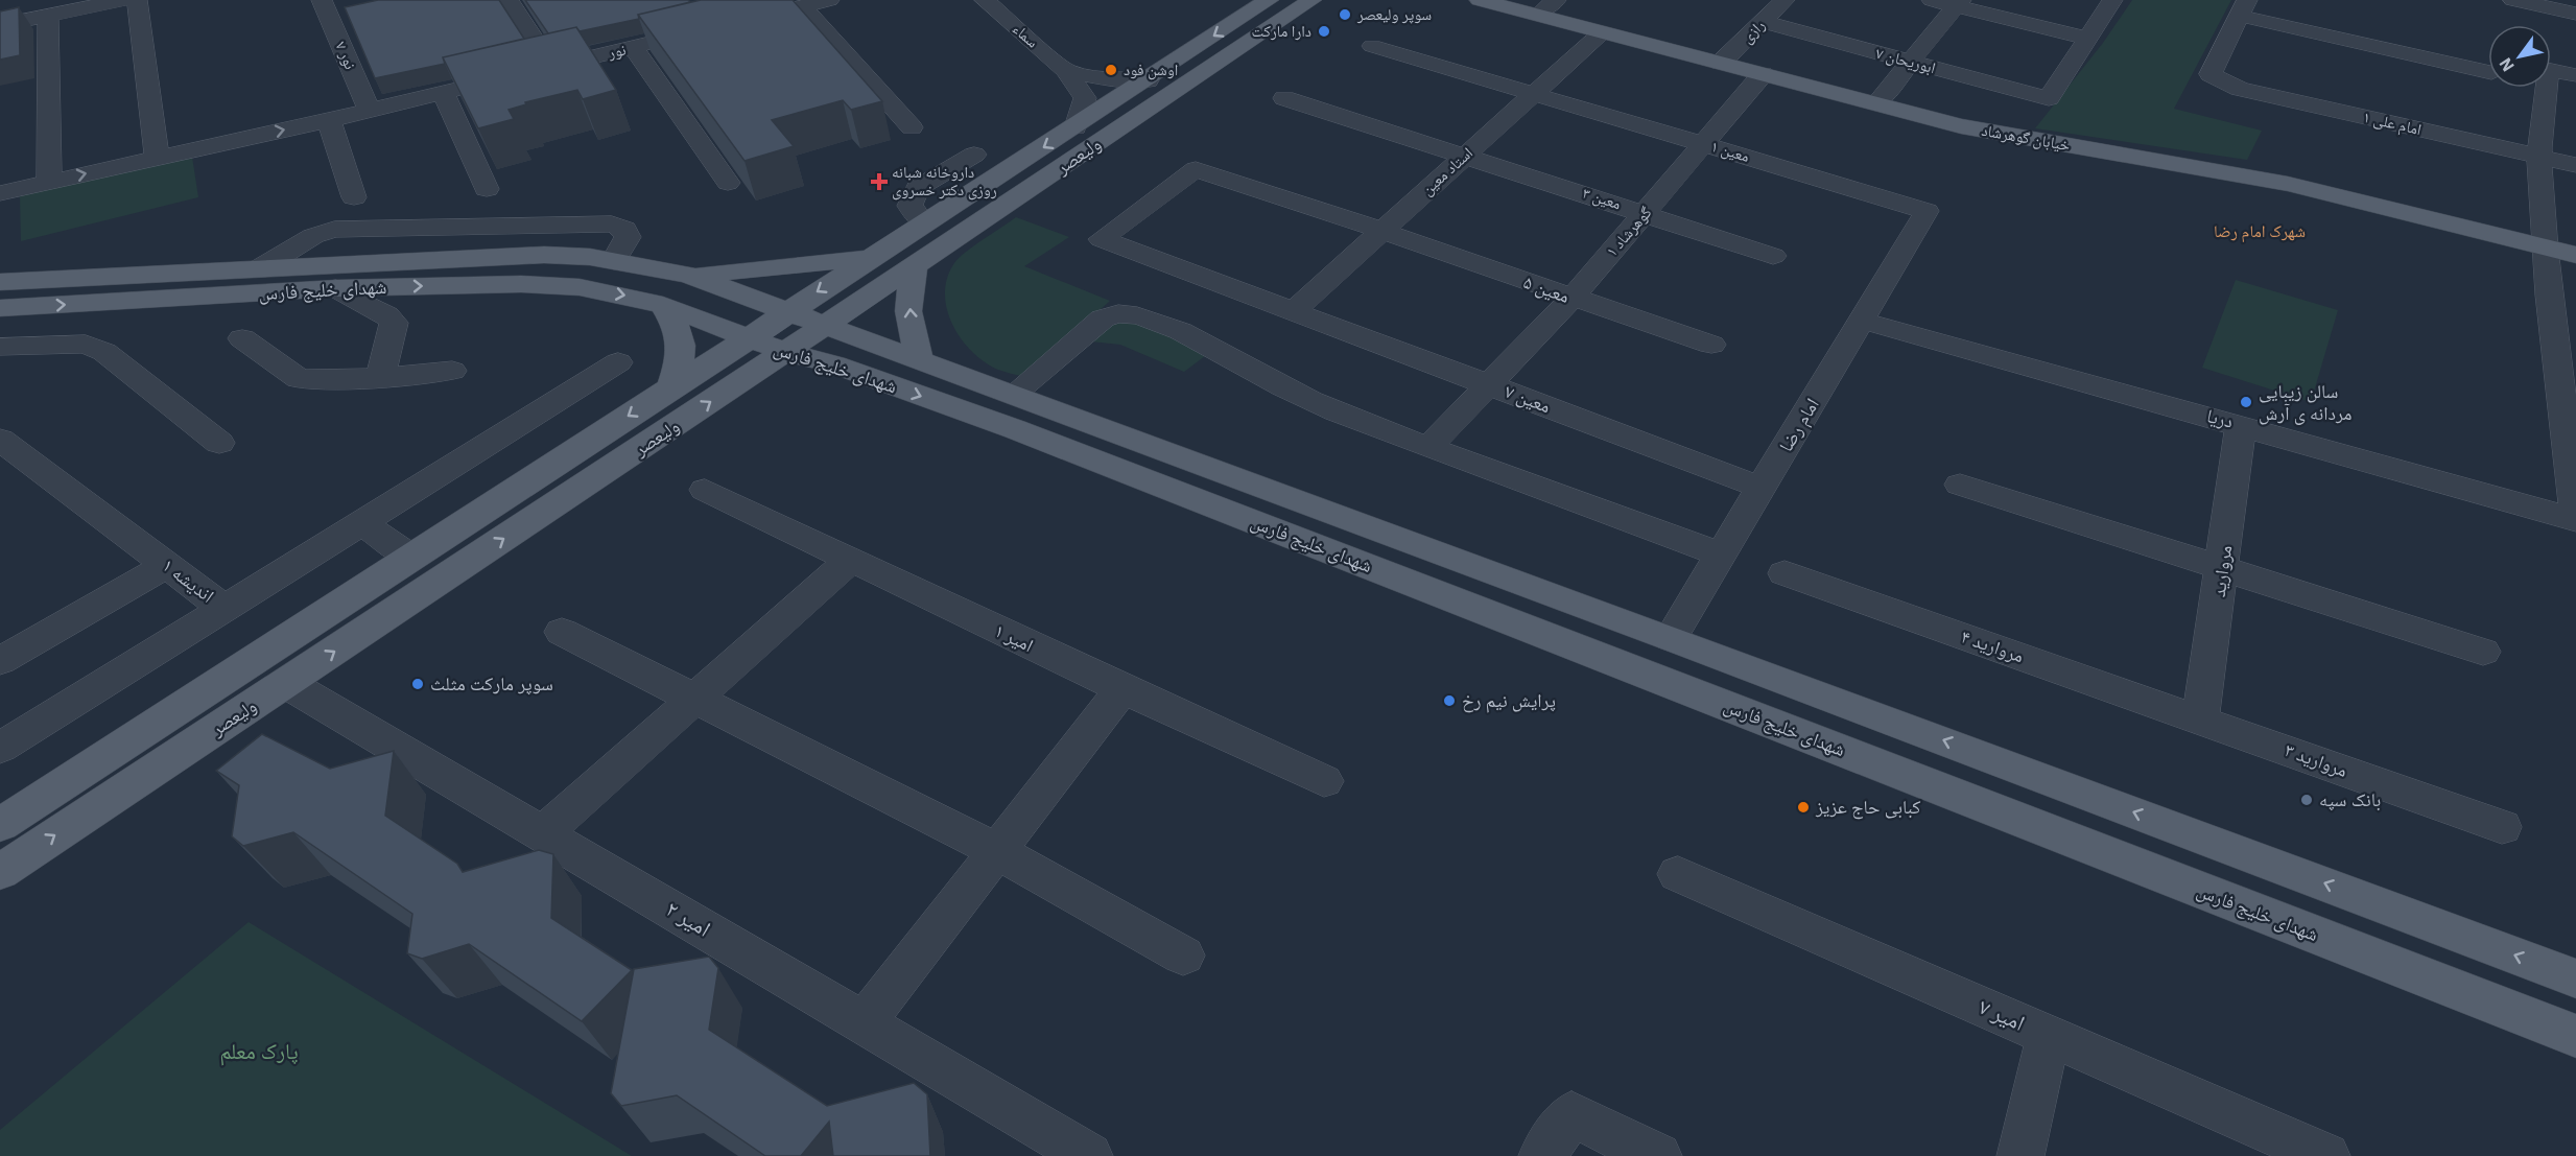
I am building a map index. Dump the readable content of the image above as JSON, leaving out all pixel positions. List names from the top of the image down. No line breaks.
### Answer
{"streets":{"main road":["خیابان گوهرشاد","ولیعصر","شهدای خلیج فارس"],"street":["رازی","سماء","نور","نور ۷","ابوریحان ۷","امام علی ۱","معین ۱","استاد معین","معین ۳","گوهرشاد ۱","معین ۵","معین ۷","دریا","امام رضا","مروارید","اندیشه ۱","امیر ۱","مروارید ۴","مروارید ۳","امیر ۲","امیر ۷"]},"crossings":[["رازی","ابوریحان ۷"],["رازی","خیابان گوهرشاد"],["سماء","ولیعصر"],["نور","نور ۷"],["خیابان گوهرشاد","استاد معین"],["خیابان گوهرشاد","گوهرشاد ۱"],["معین ۱","استاد معین"],["معین ۱","گوهرشاد ۱"],["معین ۱","امام رضا"],["ولیعصر","شهدای خلیج فارس"],["ولیعصر","امیر ۲"],["استاد معین","معین ۳"],["استاد معین","معین ۵"],["استاد معین","معین ۷"],["معین ۳","گوهرشاد ۱"],["گوهرشاد ۱","معین ۵"],["گوهرشاد ۱","معین ۷"],["معین ۵","معین ۷"],["شهدای خلیج فارس","امام رضا"],["معین ۷","امام رضا"],["دریا","امام رضا"],["دریا","مروارید"],["مروارید","مروارید ۴"],["مروارید","مروارید ۳"],["مروارید ۴","مروارید ۳"]],"districts":["شهرک امام رضا"],"parks":["پارک معلم"],"places":{"other":["سوپر ولیعصر","دارا مارکت","اوشن فود","سالن زیبایی مردانه ی آرش","سوپر مارکت مثلث","پرایش نیم رخ","بانک سپه","کبابی حاج عزیز"],"health":["داروخانه شبانه روزی دکتر خسروی"]},"north":"bottom left"}
